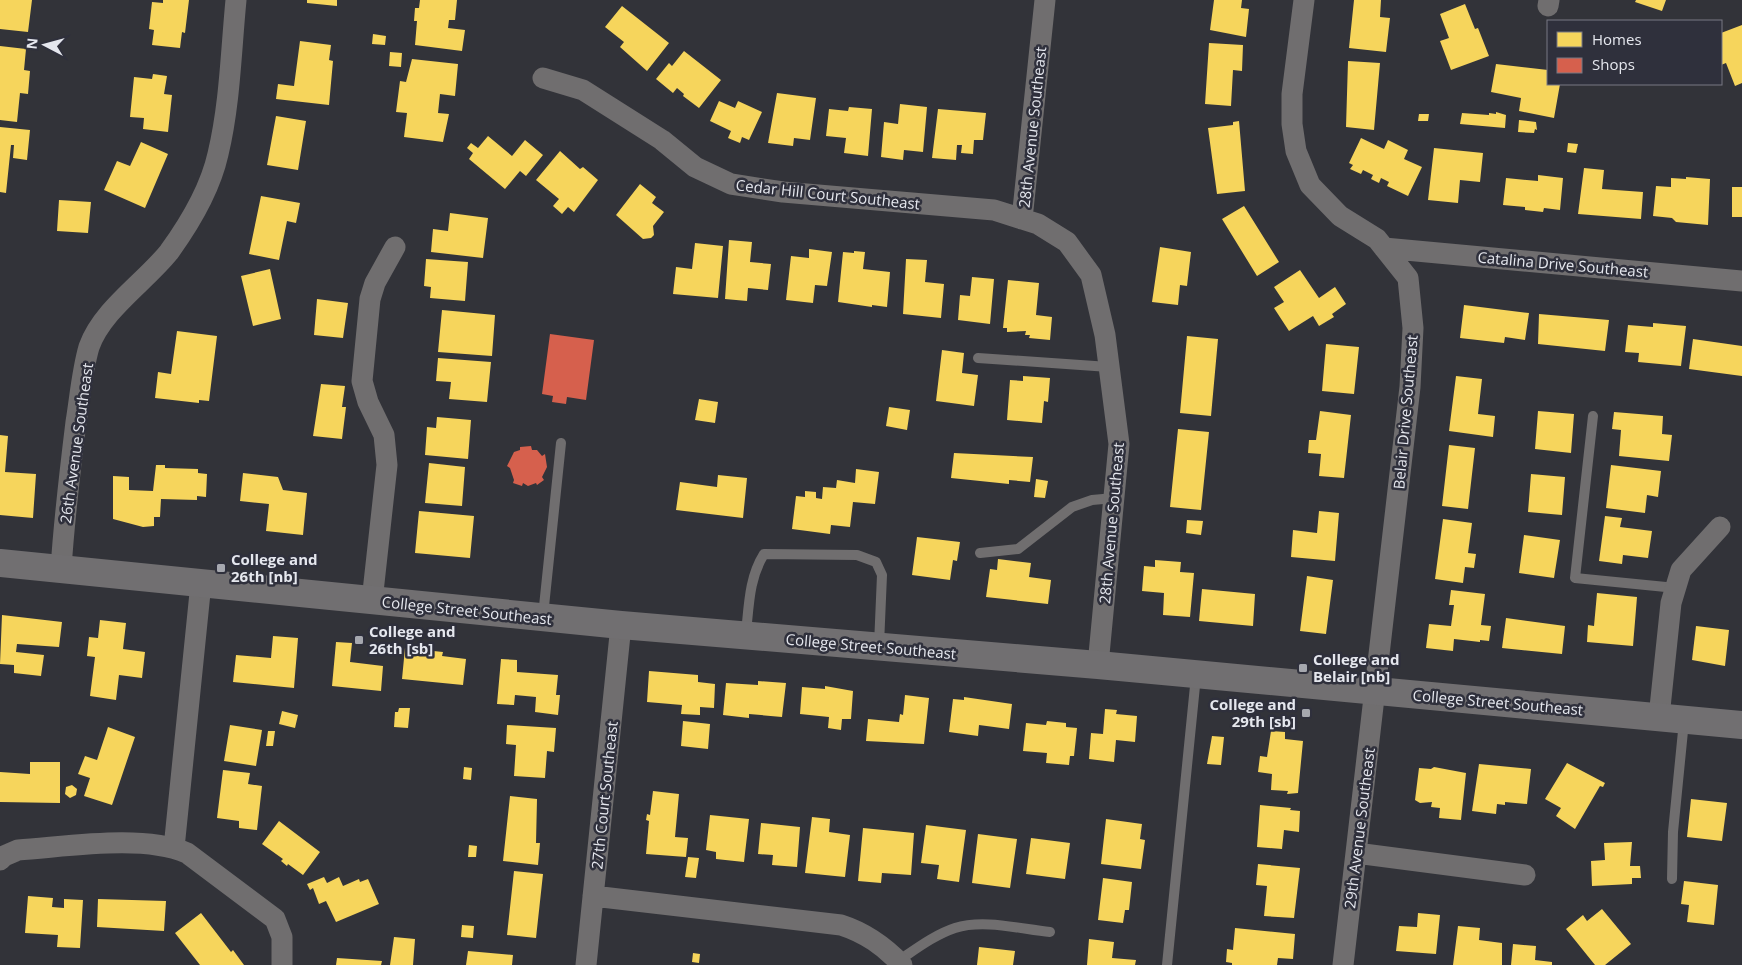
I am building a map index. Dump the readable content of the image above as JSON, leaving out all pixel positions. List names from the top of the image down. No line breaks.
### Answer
{"streets":{"main road":["College Street Southeast"],"street":["28th Avenue Southeast","Cedar Hill Court Southeast","Catalina Drive Southeast","Belair Drive Southeast","26th Avenue Southeast","27th Court Southeast","29th Avenue Southeast"]},"crossings":[["28th Avenue Southeast","Cedar Hill Court Southeast"],["28th Avenue Southeast","College Street Southeast"],["Catalina Drive Southeast","Belair Drive Southeast"],["Belair Drive Southeast","College Street Southeast"],["Belair Drive Southeast","29th Avenue Southeast"],["26th Avenue Southeast","College Street Southeast"],["College Street Southeast","27th Court Southeast"],["College Street Southeast","29th Avenue Southeast"]],"places":{"transit":["College and 26th [nb]","College and 26th [sb]","College and Belair [nb]","College and 29th [sb]"]},"legend":["Homes","Shops"],"north":"left"}
